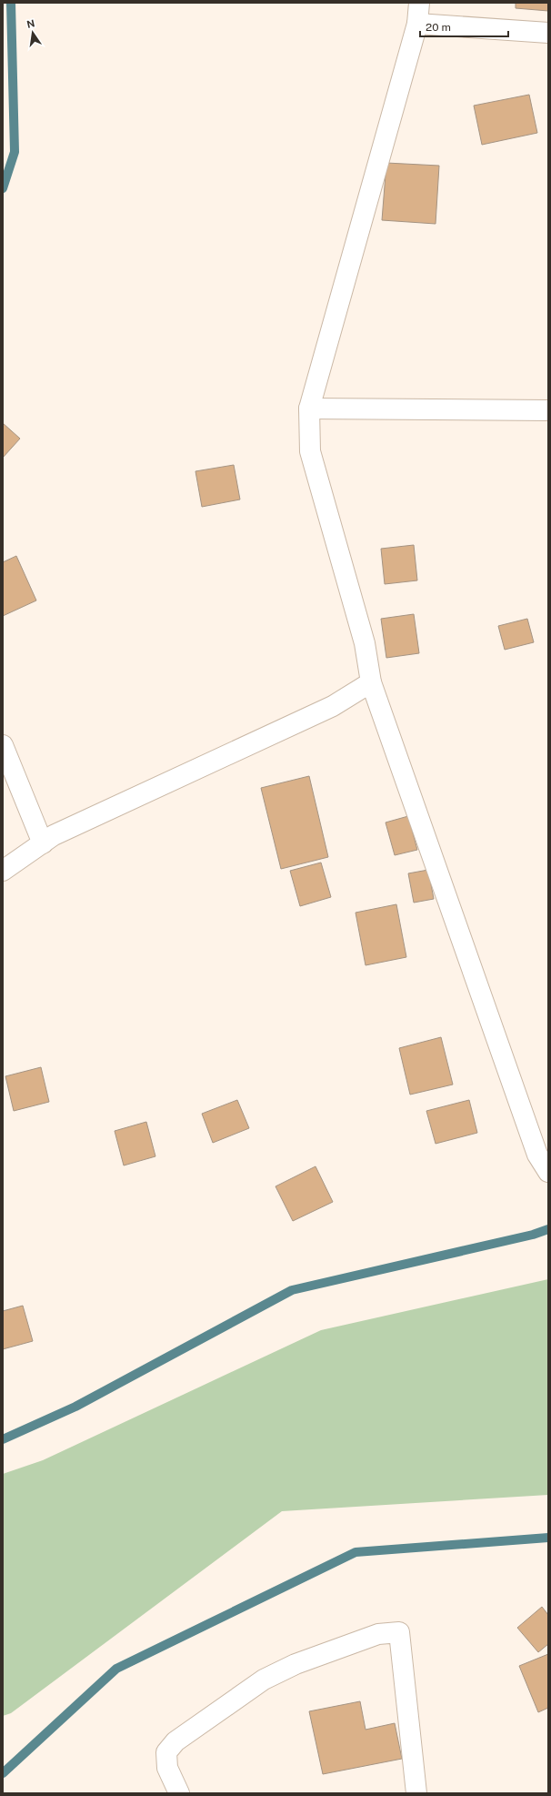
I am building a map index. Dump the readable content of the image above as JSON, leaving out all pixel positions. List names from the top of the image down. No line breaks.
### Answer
{"scale_bar":"20 m","north":"top"}
